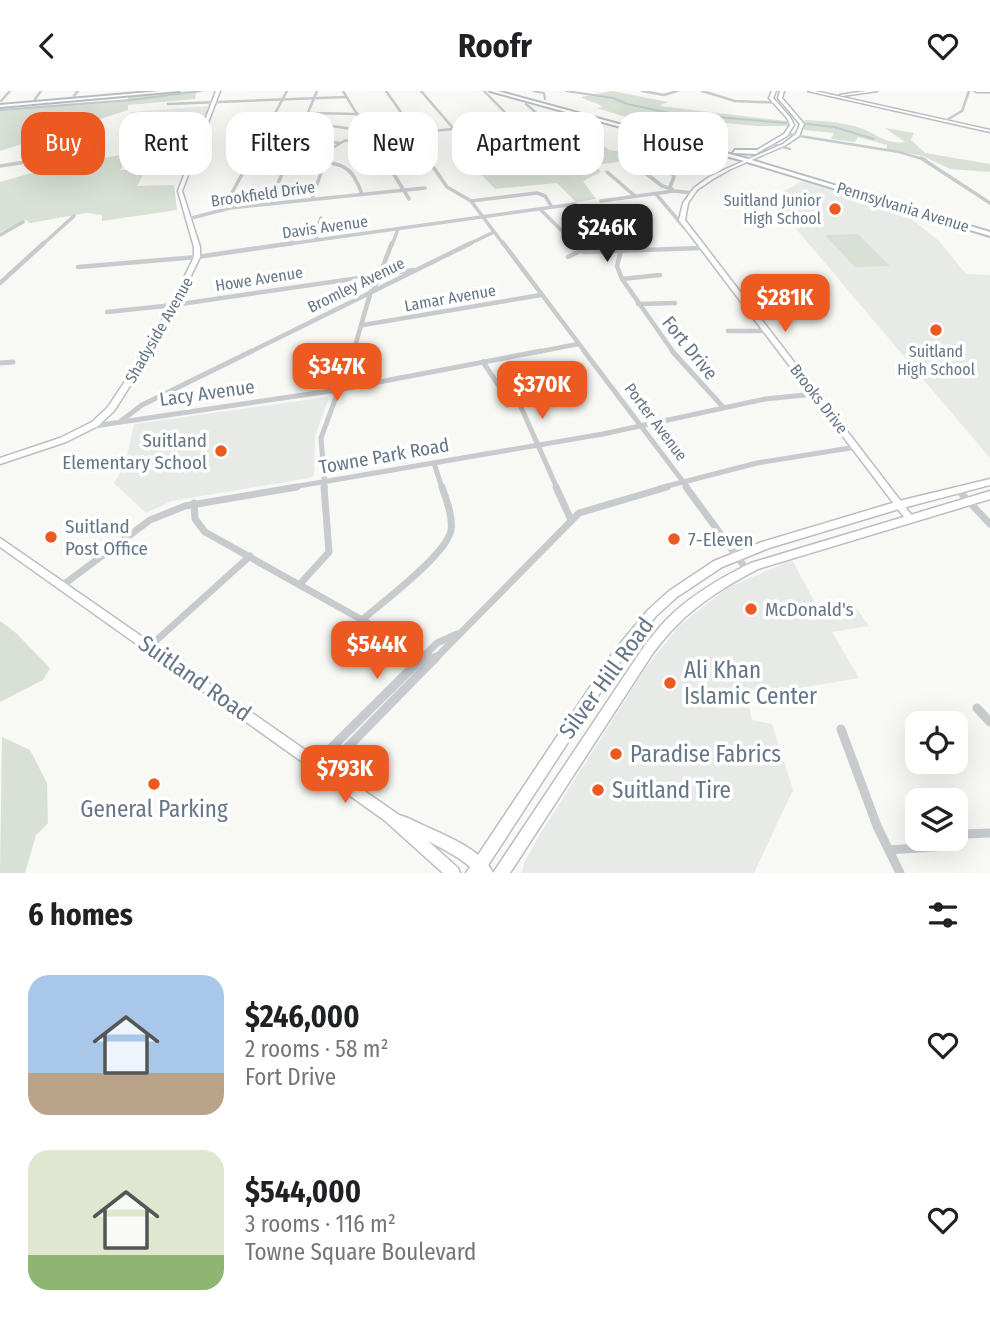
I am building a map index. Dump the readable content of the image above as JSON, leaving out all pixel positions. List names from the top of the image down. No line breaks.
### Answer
{"streets":{"highway":["Pennsylvania Avenue"],"main road":["Silver Hill Road"],"street":["Brookfield Drive","Davis Avenue","Howe Avenue","Bromley Avenue","Lamar Avenue","Shadyside Avenue","Fort Drive","Lacy Avenue","Brooks Drive","Porter Avenue","Towne Park Road","Suitland Road"]},"crossings":[["Brookfield Drive","Shadyside Avenue"],["Davis Avenue","Shadyside Avenue"],["Davis Avenue","Porter Avenue"],["Howe Avenue","Bromley Avenue"],["Howe Avenue","Shadyside Avenue"],["Bromley Avenue","Lacy Avenue"],["Bromley Avenue","Porter Avenue"],["Lamar Avenue","Porter Avenue"],["Shadyside Avenue","Lacy Avenue"],["Fort Drive","Towne Park Road"],["Lacy Avenue","Porter Avenue"],["Brooks Drive","Towne Park Road"],["Brooks Drive","Silver Hill Road"],["Porter Avenue","Towne Park Road"],["Porter Avenue","Silver Hill Road"],["Towne Park Road","Suitland Road"],["Suitland Road","Silver Hill Road"]],"places":["Suitland Junior High School","Suitland High School","Suitland Elementary School","Suitland Post Office","7-Eleven","McDonald's","Ali Khan Islamic Center","Paradise Fabrics","General Parking","Suitland Tire"],"page":{"header":"Roofr","chip":["Buy","Rent","Filters","New","Apartment","House"],"price":["$246K","$281K","$347K","$370K","$544K","$793K"],"heading":"6 homes","list":[{"name":"$246,000","note":"2 rooms · 58 m² · Fort Drive"},{"name":"$544,000","note":"3 rooms · 116 m² · Towne Square Boulevard"}]}}
